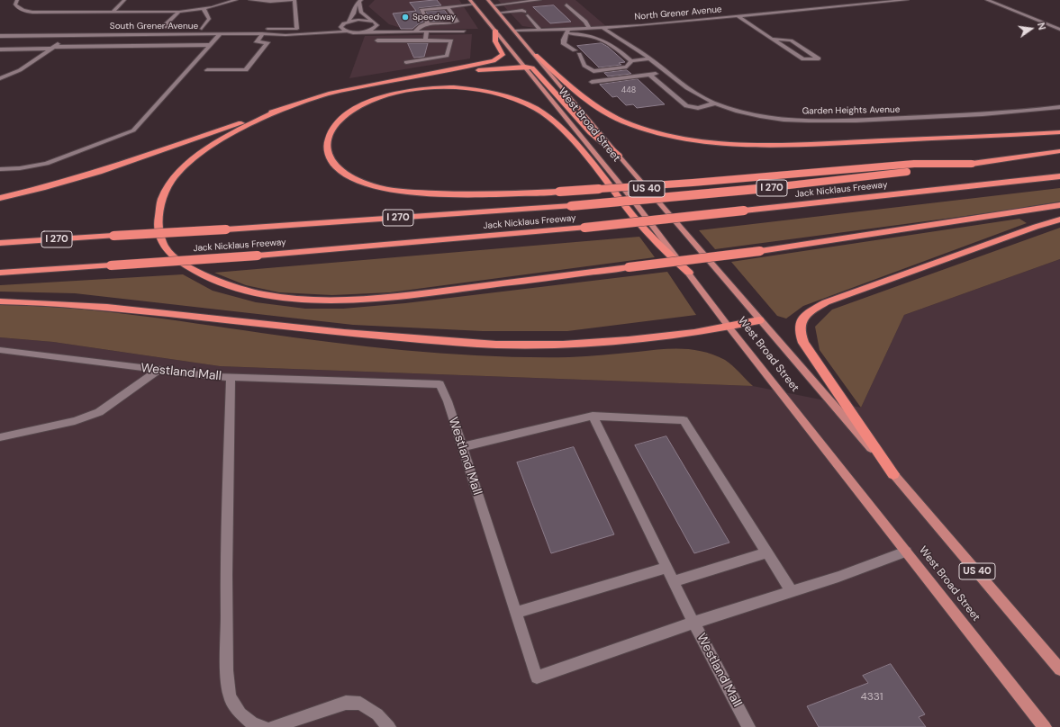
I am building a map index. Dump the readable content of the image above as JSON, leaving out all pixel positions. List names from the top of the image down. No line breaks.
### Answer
{"streets":{"highway":["I 270","Jack Nicklaus Freeway"],"main road":["West Broad Street","US 40"],"street":["North Grener Avenue","South Grener Avenue","Garden Heights Avenue","Westland Mall"]},"crossings":[["North Grener Avenue","Garden Heights Avenue"],["North Grener Avenue","West Broad Street"]],"places":["Speedway"],"house_numbers":["448","4331"],"north":"right"}
